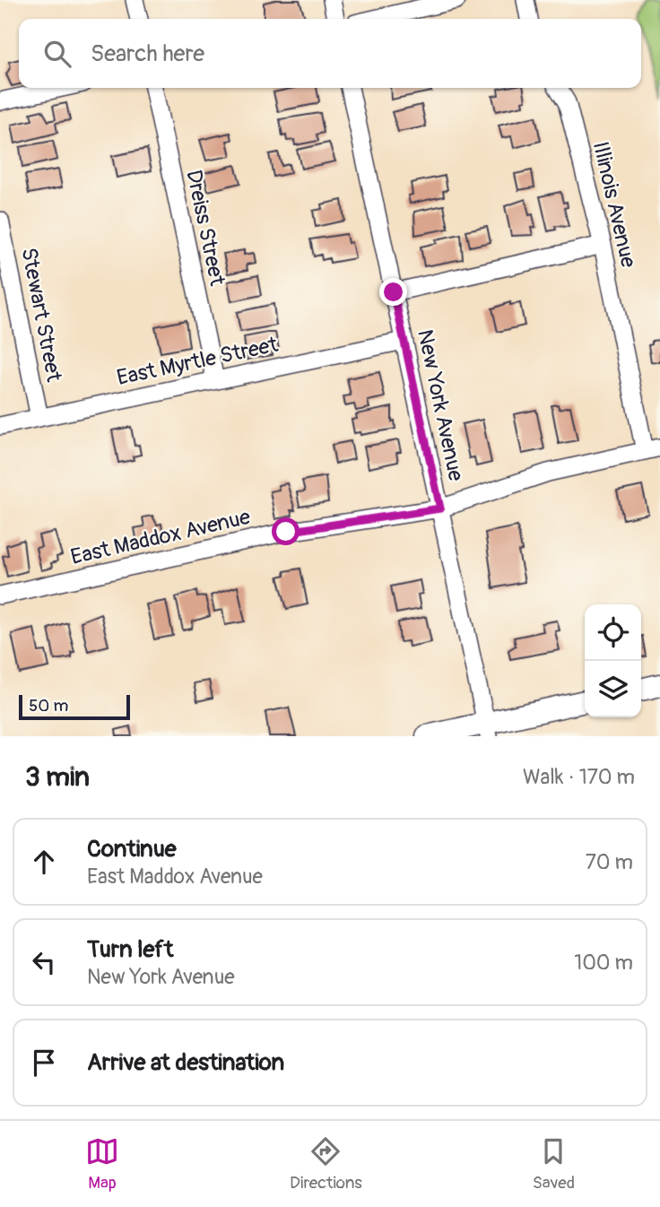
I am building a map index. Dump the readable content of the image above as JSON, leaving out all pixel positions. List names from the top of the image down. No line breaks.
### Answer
{"streets":{"street":["Illinois Avenue","Dreiss Street","Stewart Street","East Myrtle Street","New York Avenue","East Maddox Avenue"]},"crossings":[["Illinois Avenue","East Maddox Avenue"],["Dreiss Street","East Myrtle Street"],["Stewart Street","East Myrtle Street"],["East Myrtle Street","New York Avenue"],["New York Avenue","East Maddox Avenue"]],"scale_bar":"50 m","page":{"search":"Search here","scale":"50 m","heading":["3 min","Walk · 170 m"],"list":[["Continue","East Maddox Avenue","70 m"],["Turn left","New York Avenue","100 m"],"Arrive at destination"],"nav":["Map","Directions","Saved"]}}
